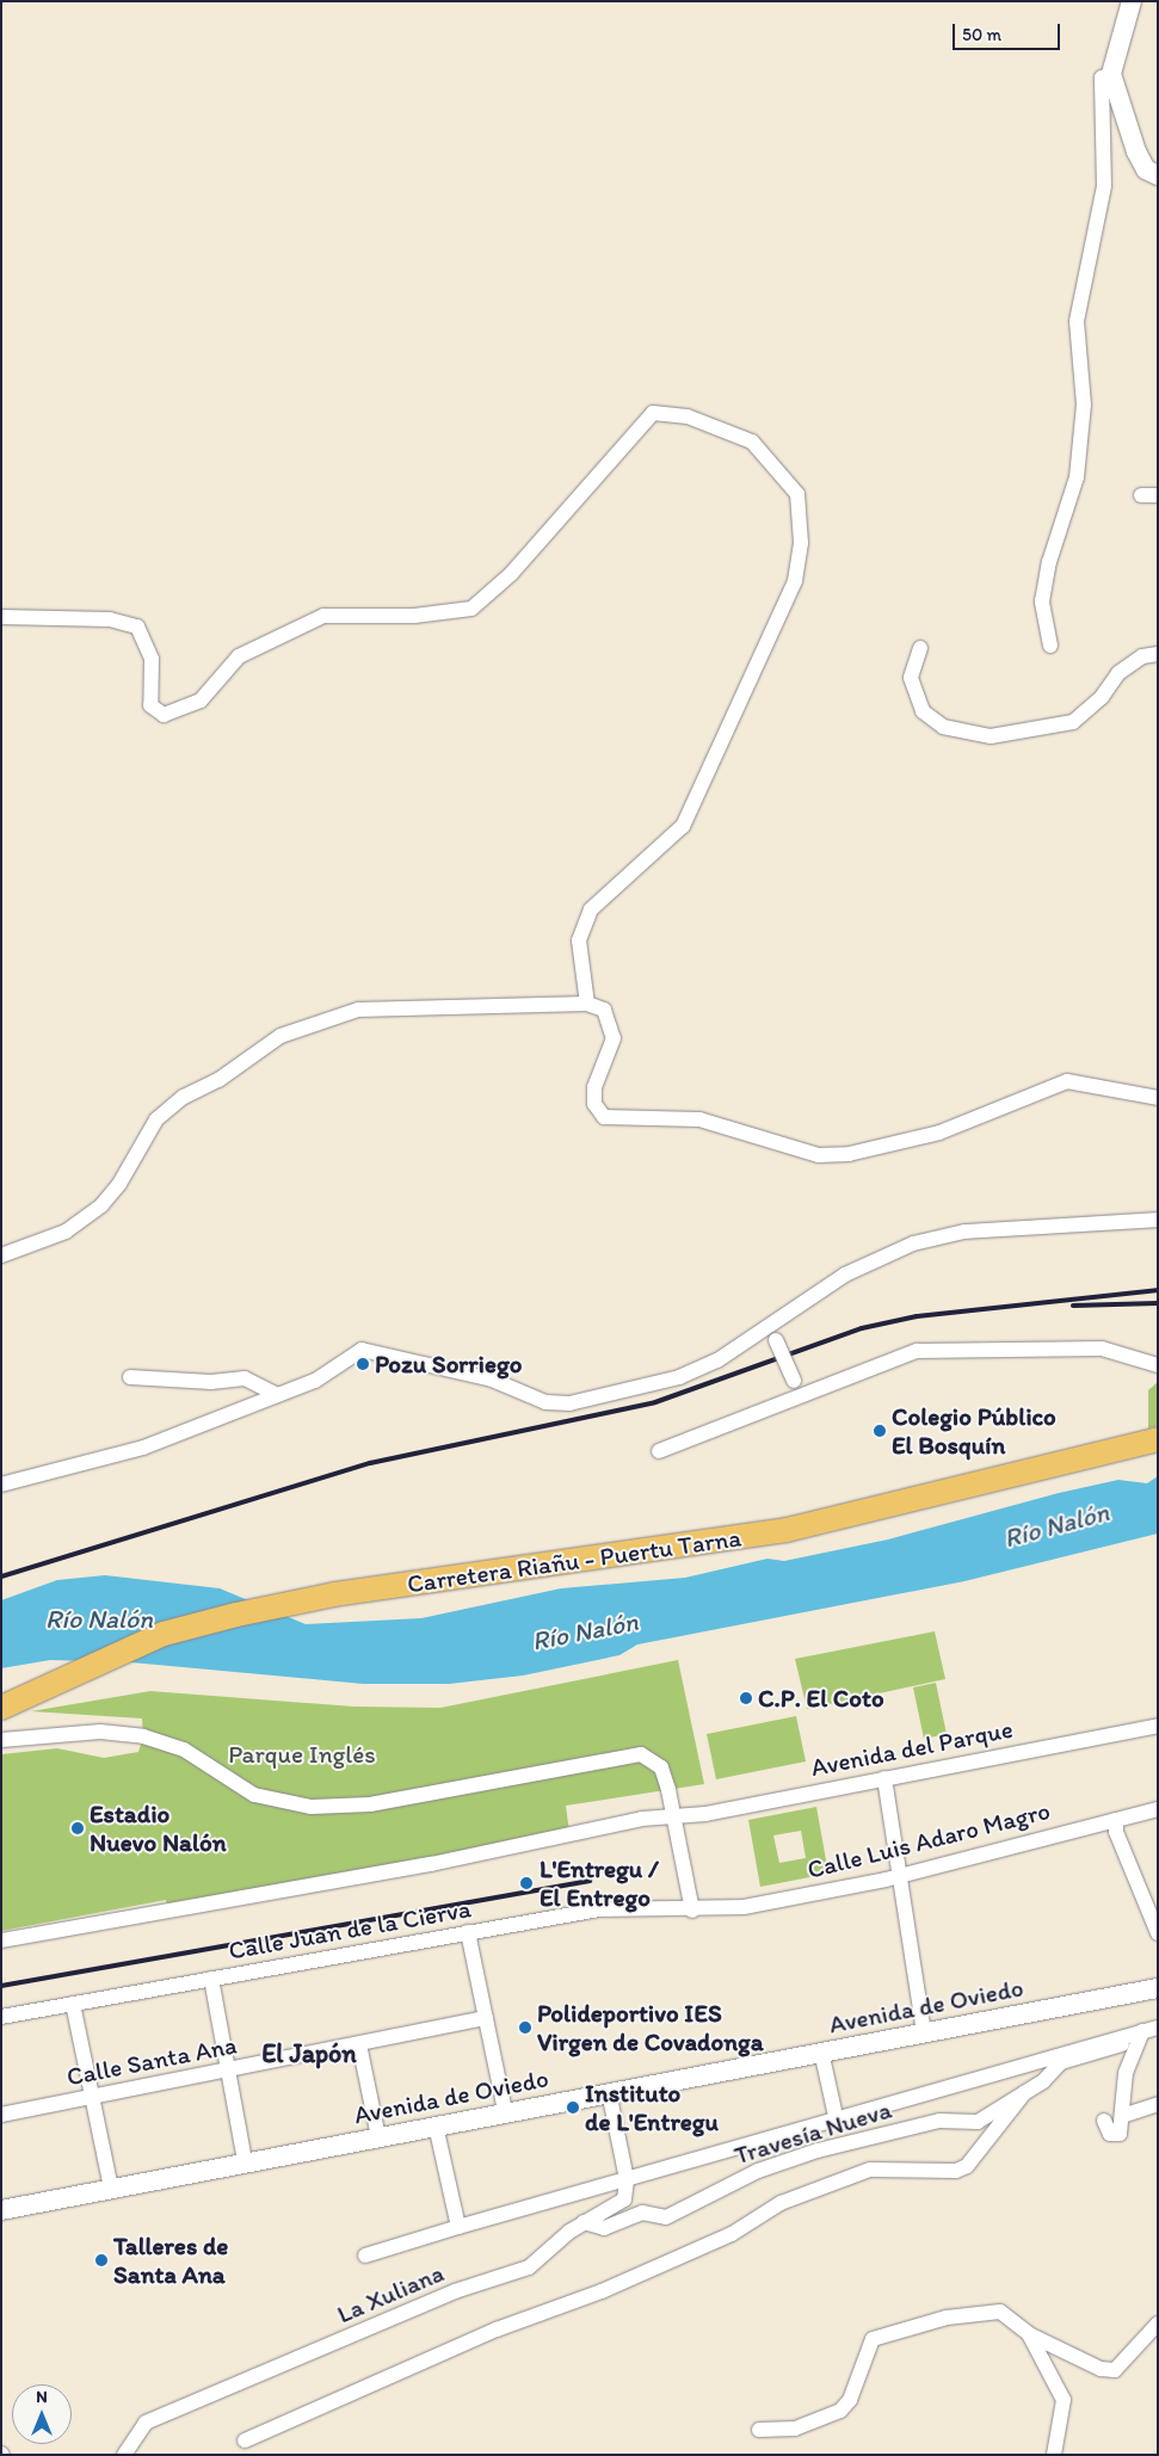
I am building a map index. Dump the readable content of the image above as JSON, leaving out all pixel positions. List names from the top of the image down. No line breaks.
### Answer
{"streets":{"main road":["Carretera Riañu - Puertu Tarna"],"street":["Avenida del Parque","Calle Luis Adaro Magro","Calle Juan de la Cierva","Avenida de Oviedo","Calle Santa Ana","Travesía Nueva","La Xuliana"]},"crossings":[["Calle Luis Adaro Magro","Calle Juan de la Cierva"],["Travesía Nueva","La Xuliana"]],"districts":["El Japón"],"water":["Río Nalón"],"parks":["Parque Inglés"],"places":["Pozu Sorriego","Colegio Público El Bosquín","C.P. El Coto","Estadio Nuevo Nalón","L'Entregu / El Entrego","Polideportivo IES Virgen de Covadonga","Instituto de L'Entregu","Talleres de Santa Ana"],"scale_bar":"50 m","north":"top"}
